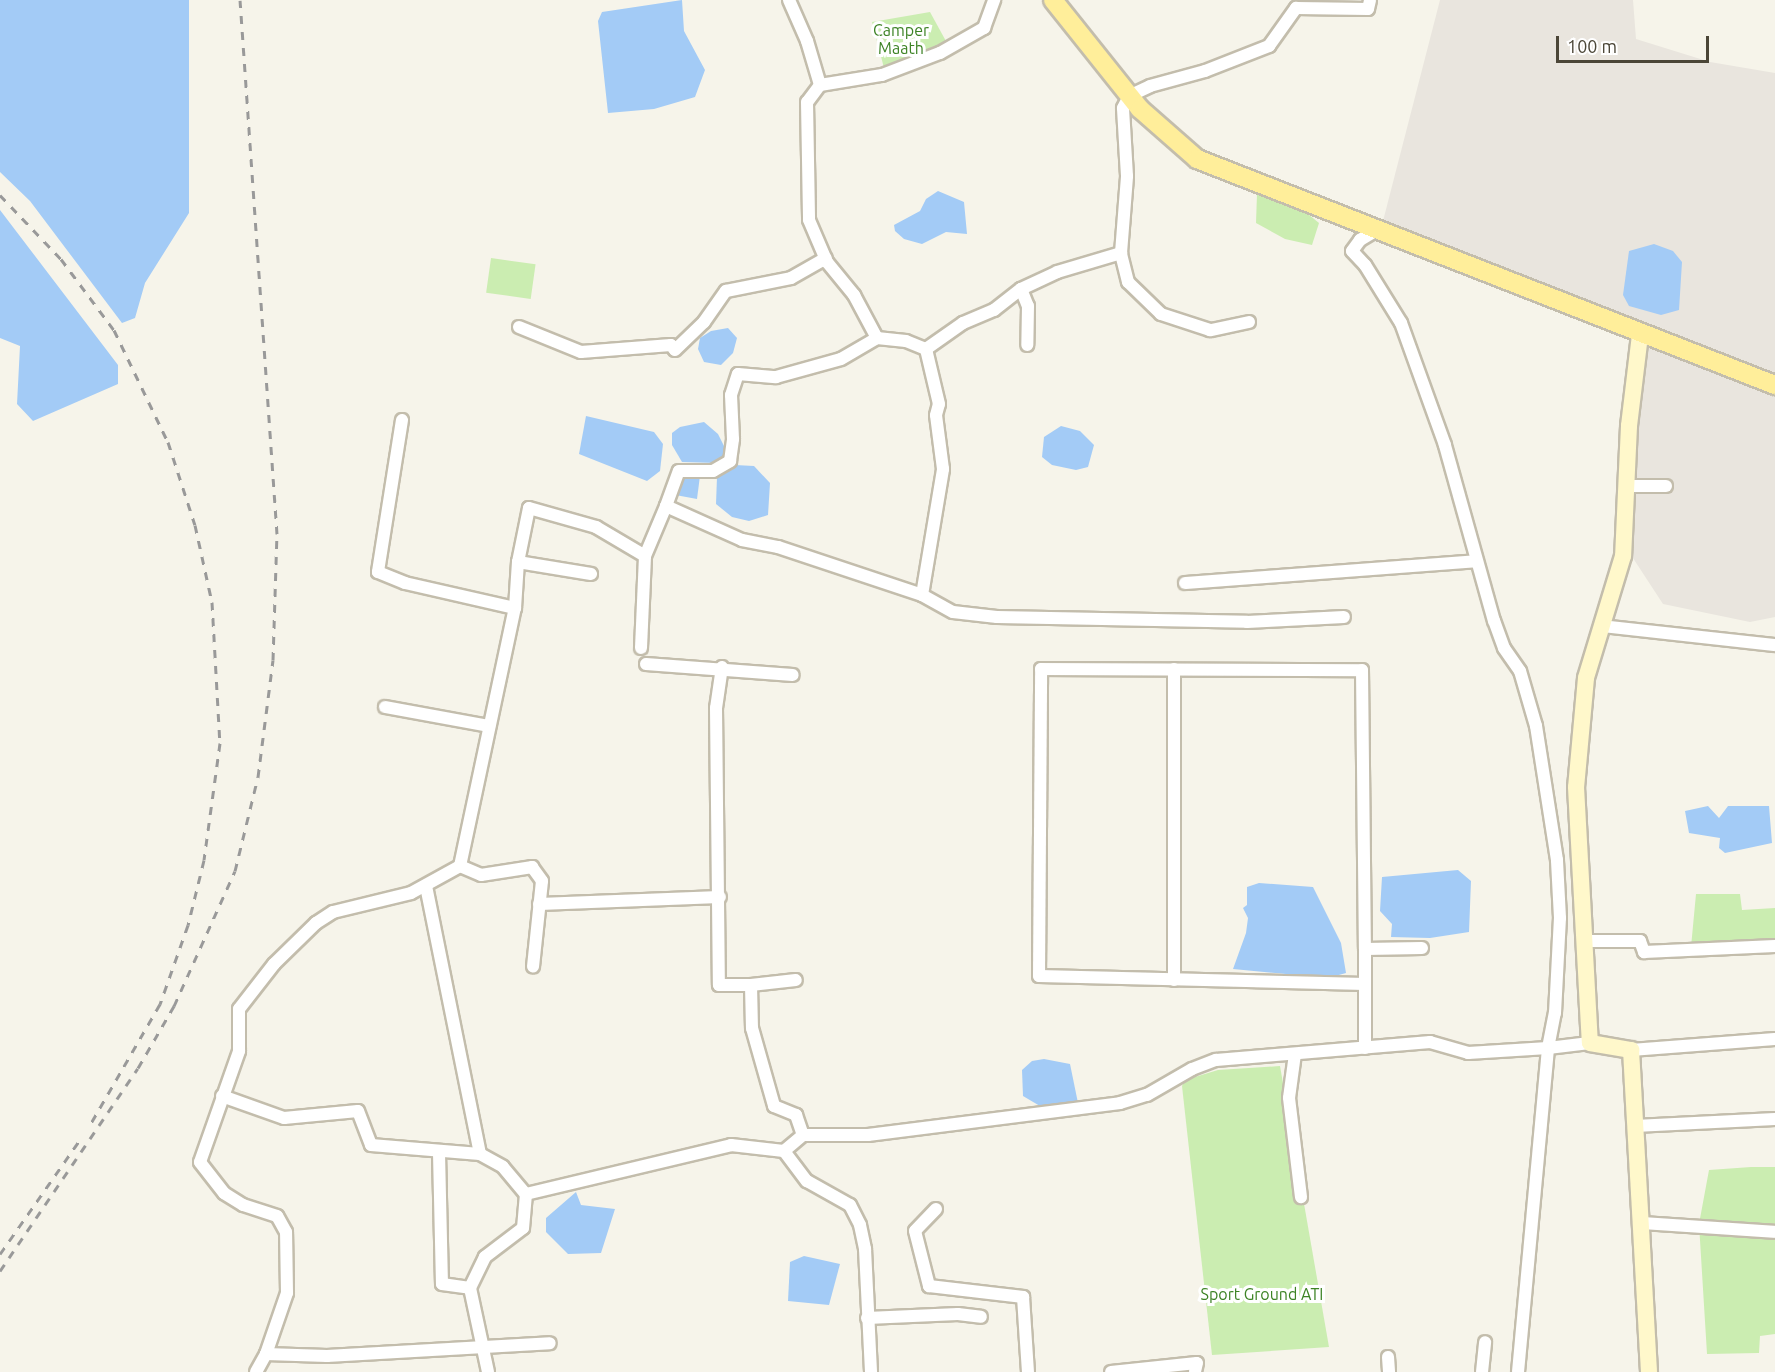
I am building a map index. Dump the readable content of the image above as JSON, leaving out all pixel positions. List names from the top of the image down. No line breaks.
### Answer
{"parks":["Camper Maath","Sport Ground ATI"],"scale_bar":"100 m"}
